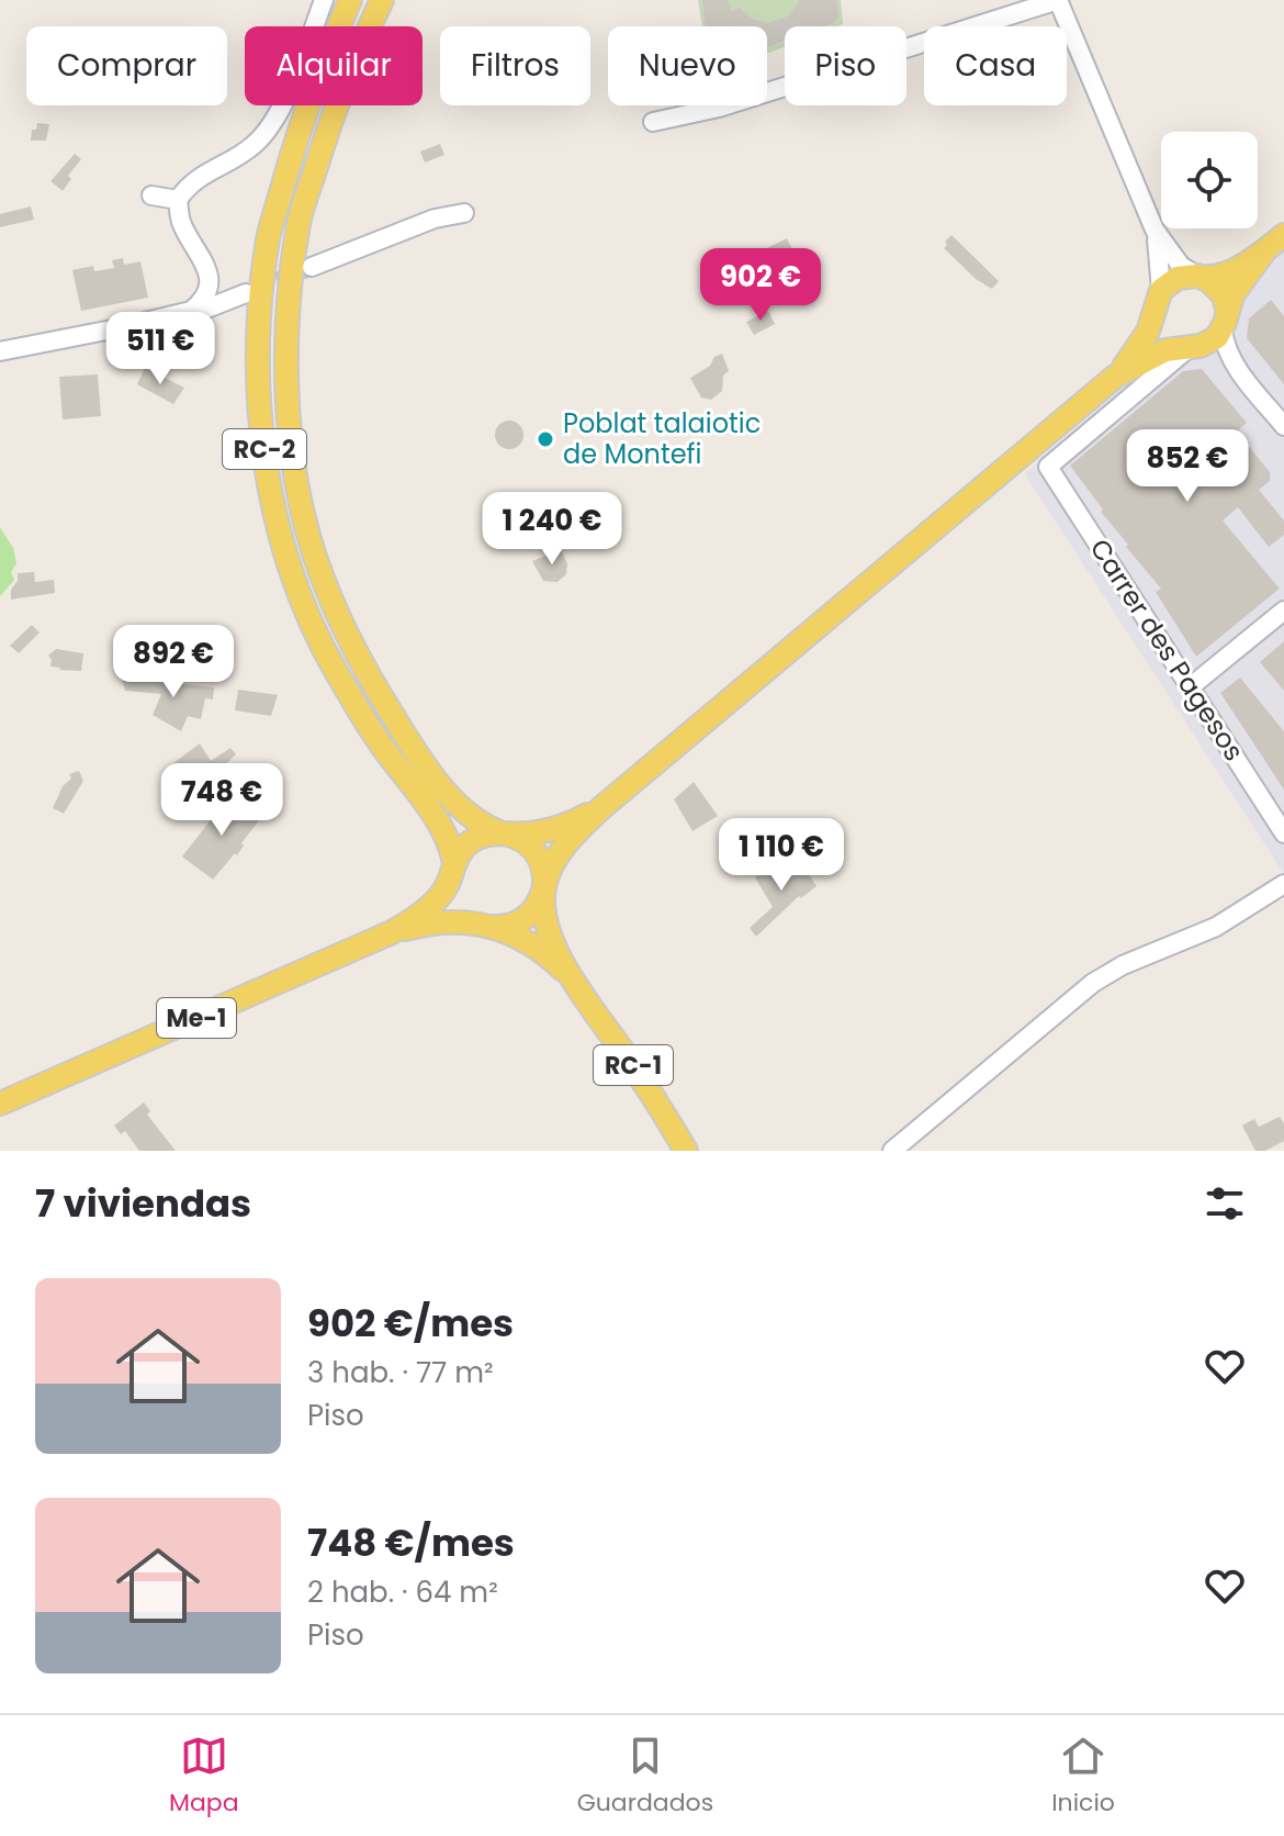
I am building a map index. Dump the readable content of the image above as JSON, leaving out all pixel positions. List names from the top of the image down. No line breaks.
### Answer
{"streets":{"main road":["RC-2","Me-1","RC-1"],"street":["Carrer des Pagesos"]},"crossings":[["RC-2","Me-1"],["RC-2","RC-1"],["Carrer des Pagesos","Me-1"],["Me-1","RC-1"]],"places":["Poblat talaiotic de Montefi"],"page":{"chip":["Comprar","Alquilar","Filtros","Nuevo","Piso","Casa"],"price":["902 €","511 €","852 €","1 240 €","892 €","748 €","1 110 €"],"heading":"7 viviendas","list":[{"name":"902 €/mes","note":"3 hab. · 77 m² · Piso"},{"name":"748 €/mes","note":"2 hab. · 64 m² · Piso"}],"tabs":["Mapa","Guardados","Inicio"]}}
